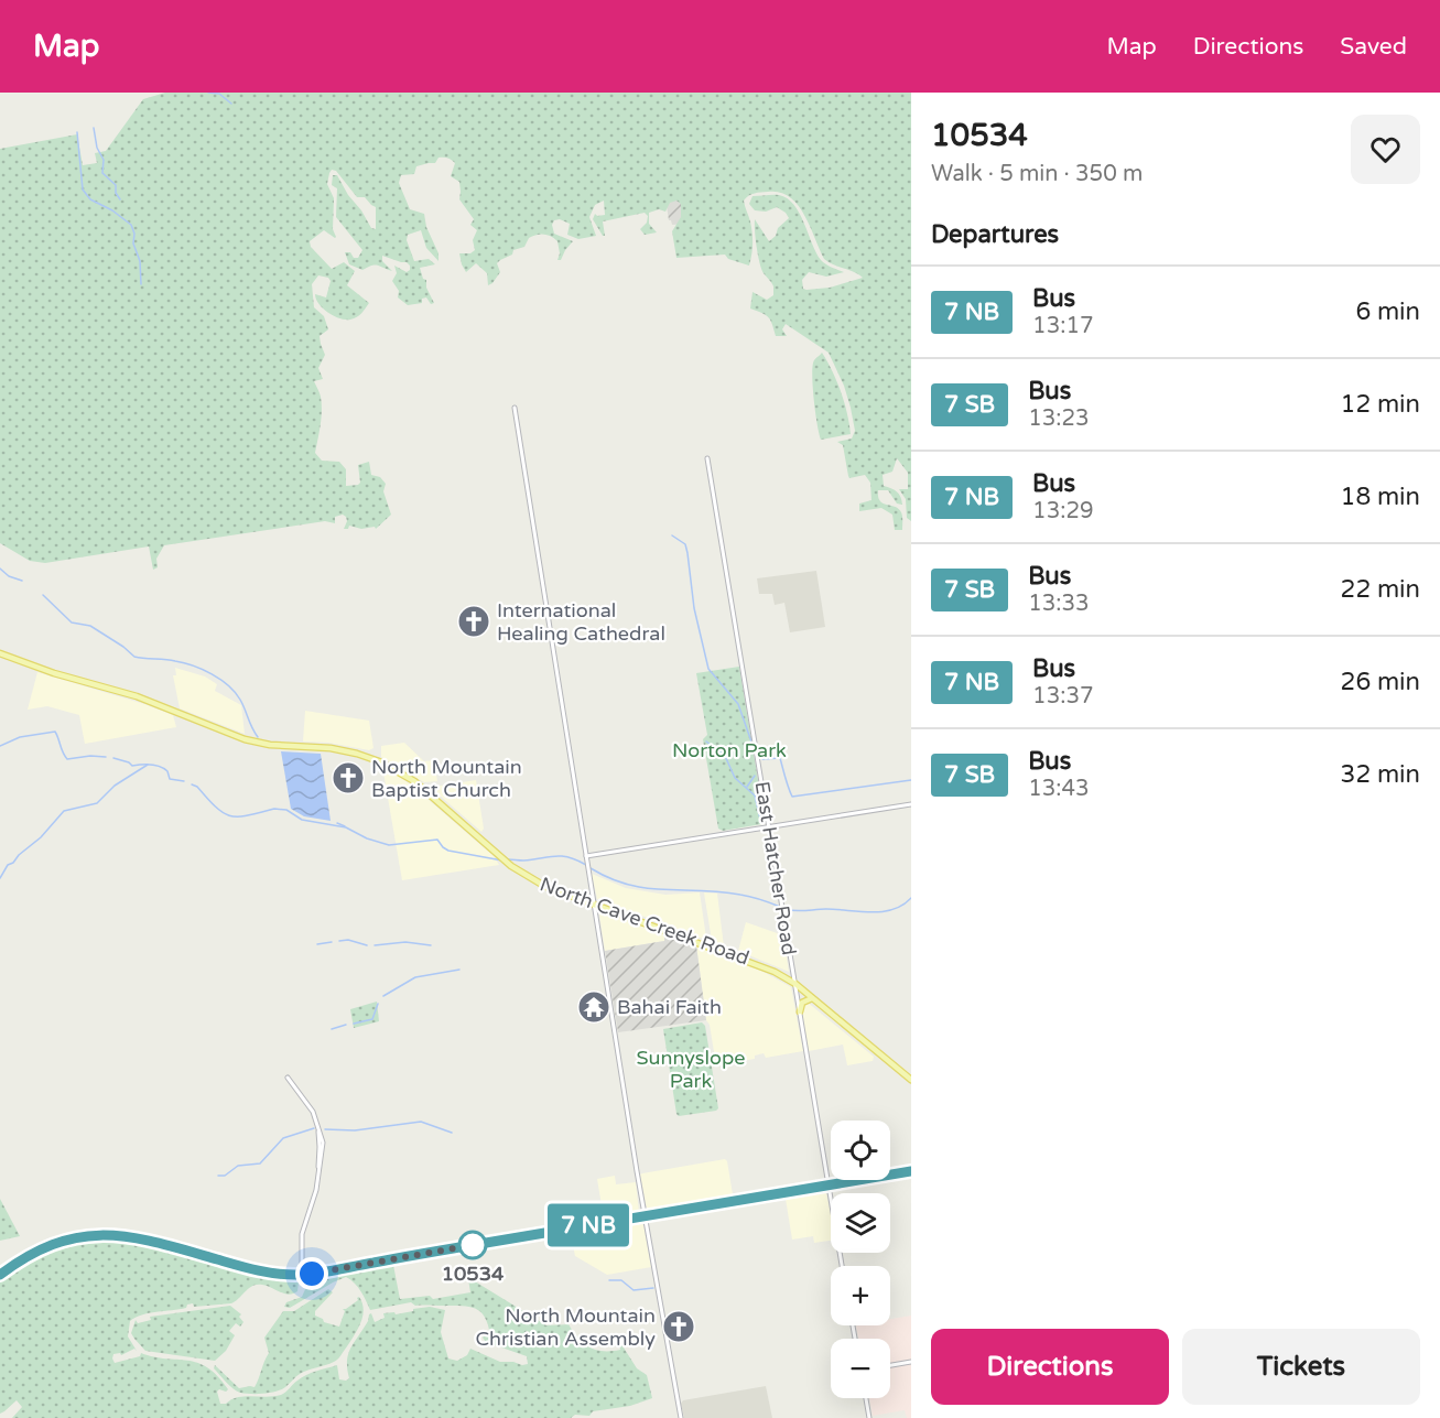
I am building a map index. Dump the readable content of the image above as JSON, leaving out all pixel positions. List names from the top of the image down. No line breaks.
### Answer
{"streets":{"main road":["North Cave Creek Road"],"street":["East Hatcher Road"]},"crossings":[["East Hatcher Road","North Cave Creek Road"]],"parks":["Norton Park","Sunnyslope Park"],"places":{"church":["International Healing Cathedral","North Mountain Baptist Church","North Mountain Christian Assembly"],"temple":["Bahai Faith"],"other":["10534"]},"page":{"header":"Map","nav":["Map","Directions","Saved"],"on_map":"7 NB","heading":[["10534","Walk · 5 min · 350 m"],"Departures"],"list":[{"mark":"7 NB","name":"Bus","note":"13:17","value":"6 min"},{"mark":"7 SB","name":"Bus","note":"13:23","value":"12 min"},{"mark":"7 NB","name":"Bus","note":"13:29","value":"18 min"},{"mark":"7 SB","name":"Bus","note":"13:33","value":"22 min"},{"mark":"7 NB","name":"Bus","note":"13:37","value":"26 min"},{"mark":"7 SB","name":"Bus","note":"13:43","value":"32 min"}],"map_buttons":["+","−"],"buttons":["Directions","Tickets"]}}
